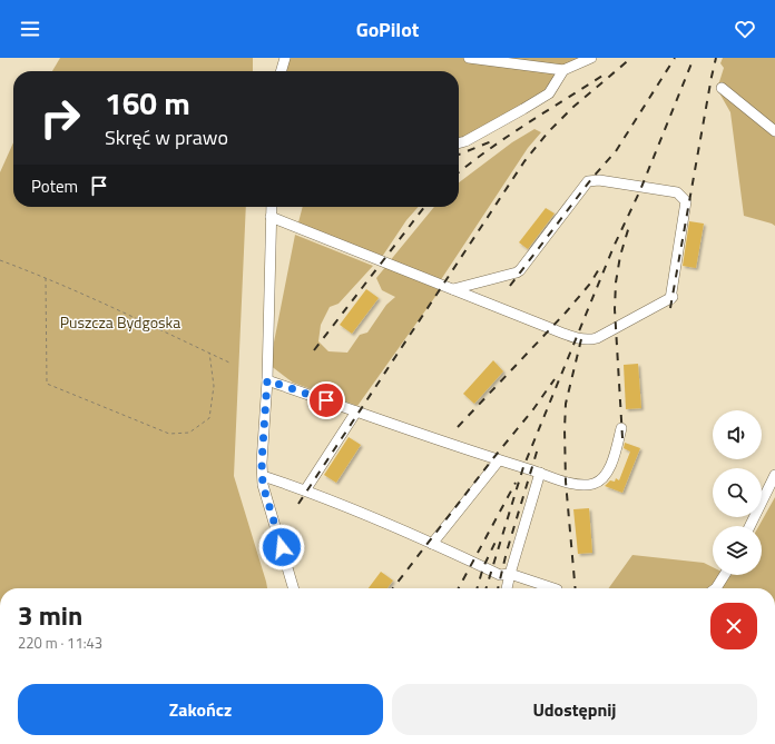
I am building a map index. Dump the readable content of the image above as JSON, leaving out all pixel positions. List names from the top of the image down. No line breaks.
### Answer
{"parks":["Puszcza Bydgoska"],"page":{"header":"GoPilot","turn":["160 m","Skręć w prawo"],"then":"Potem","heading":["3 min","220 m · 11:43"],"buttons":["Zakończ","Udostępnij"]}}
